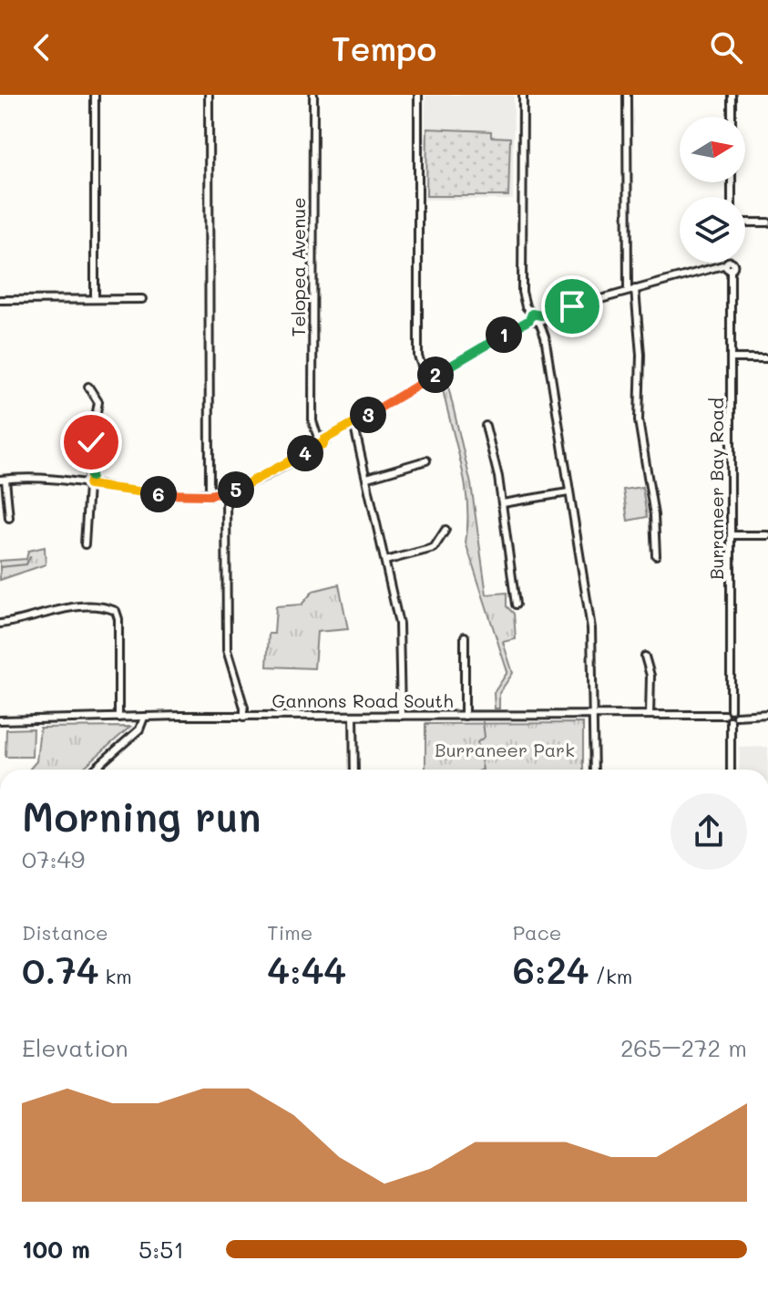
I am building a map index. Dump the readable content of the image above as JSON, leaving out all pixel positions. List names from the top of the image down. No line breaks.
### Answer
{"streets":{"street":["Telopea Avenue","Burraneer Bay Road","Gannons Road South"]},"parks":["Burraneer Park"],"north":"right","page":{"header":"Tempo","pins":["1","2","3","4","5","6"],"heading":["Morning run","07:49"],"stats":[["Distance","0.74 km"],["Time","4:44"],["Pace","6:24 /km"]],"chart":["Elevation","265–272 m"],"list":[{"name":"100 m","note":"5:51"}]}}
